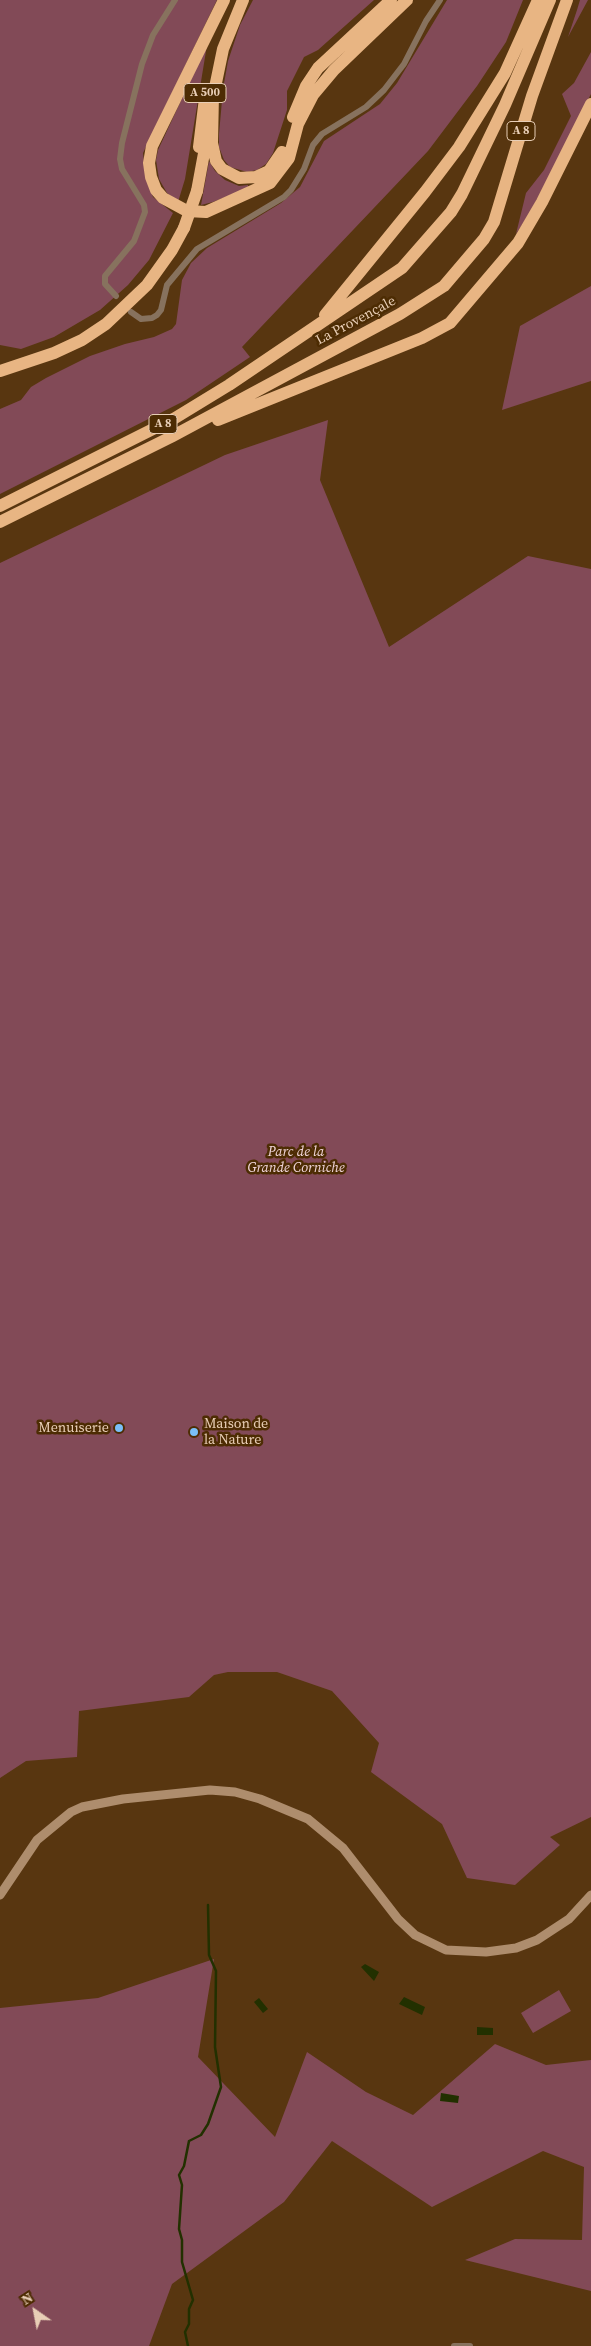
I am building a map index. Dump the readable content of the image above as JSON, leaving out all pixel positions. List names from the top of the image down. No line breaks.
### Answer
{"streets":{"highway":["A 500","A 8","La Provençale"]},"parks":["Parc de la Grande Corniche"],"places":["Menuiserie","Maison de la Nature"],"north":"top left"}
